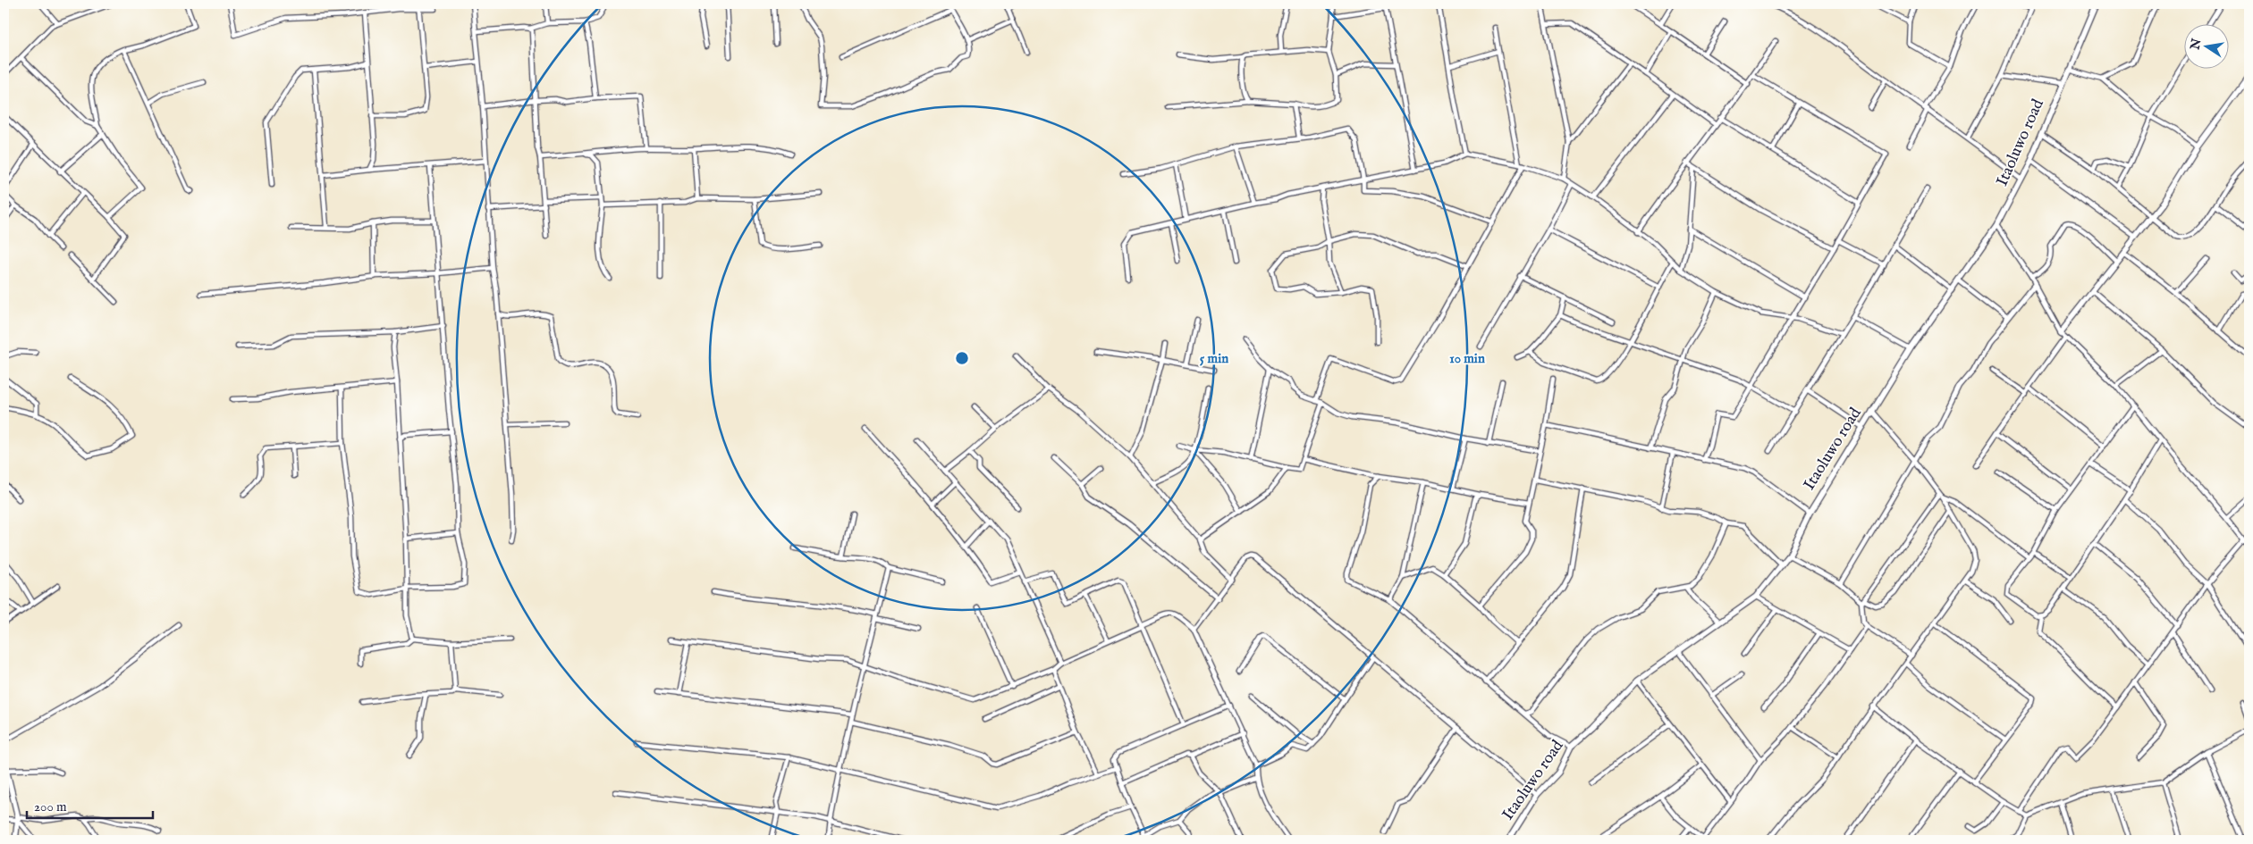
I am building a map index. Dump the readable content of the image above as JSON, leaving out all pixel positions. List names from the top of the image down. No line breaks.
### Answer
{"streets":{"street":["Itaoluwo road"]},"scale_bar":"200 m","north":"left","rings":["5 min","10 min"]}
